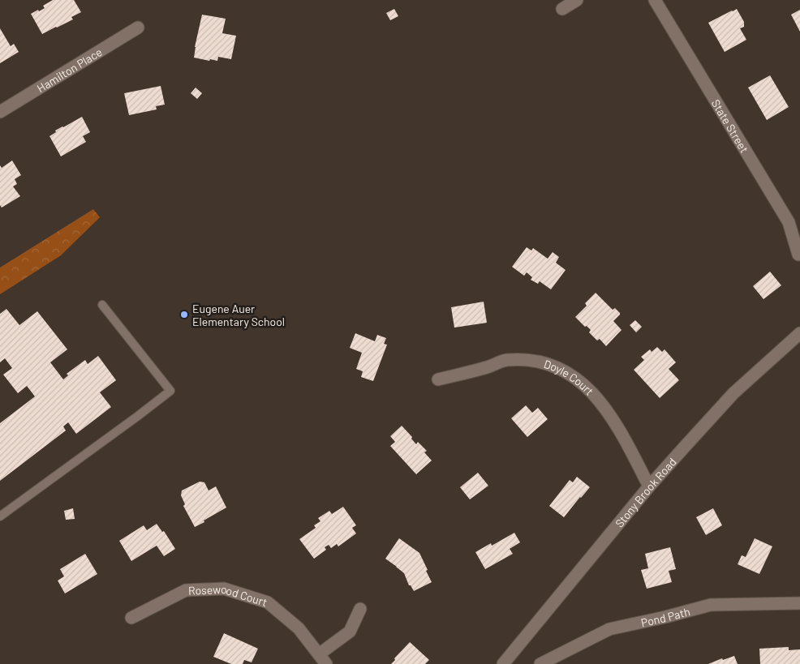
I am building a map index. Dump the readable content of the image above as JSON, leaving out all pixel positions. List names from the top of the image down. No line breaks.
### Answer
{"streets":{"street":["Hamilton Place","State Street","Doyle Court","Stony Brook Road","Rosewood Court","Pond Path"]},"crossings":[["Doyle Court","Stony Brook Road"]],"places":["Eugene Auer Elementary School"]}
